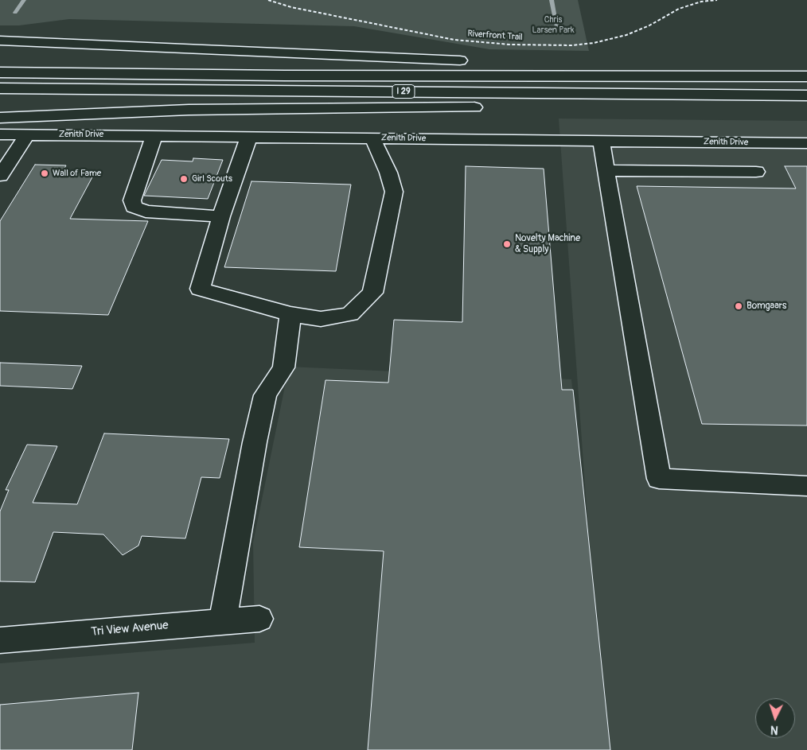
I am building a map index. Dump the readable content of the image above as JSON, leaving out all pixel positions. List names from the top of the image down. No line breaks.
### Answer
{"streets":{"main road":["I 29","Zenith Drive","Tri View Avenue"],"path":["Riverfront Trail"]},"parks":["Chris Larsen Park"],"places":["Wall of Fame","Girl Scouts","Novelty Machine & Supply","Bomgaars"],"north":"bottom"}
